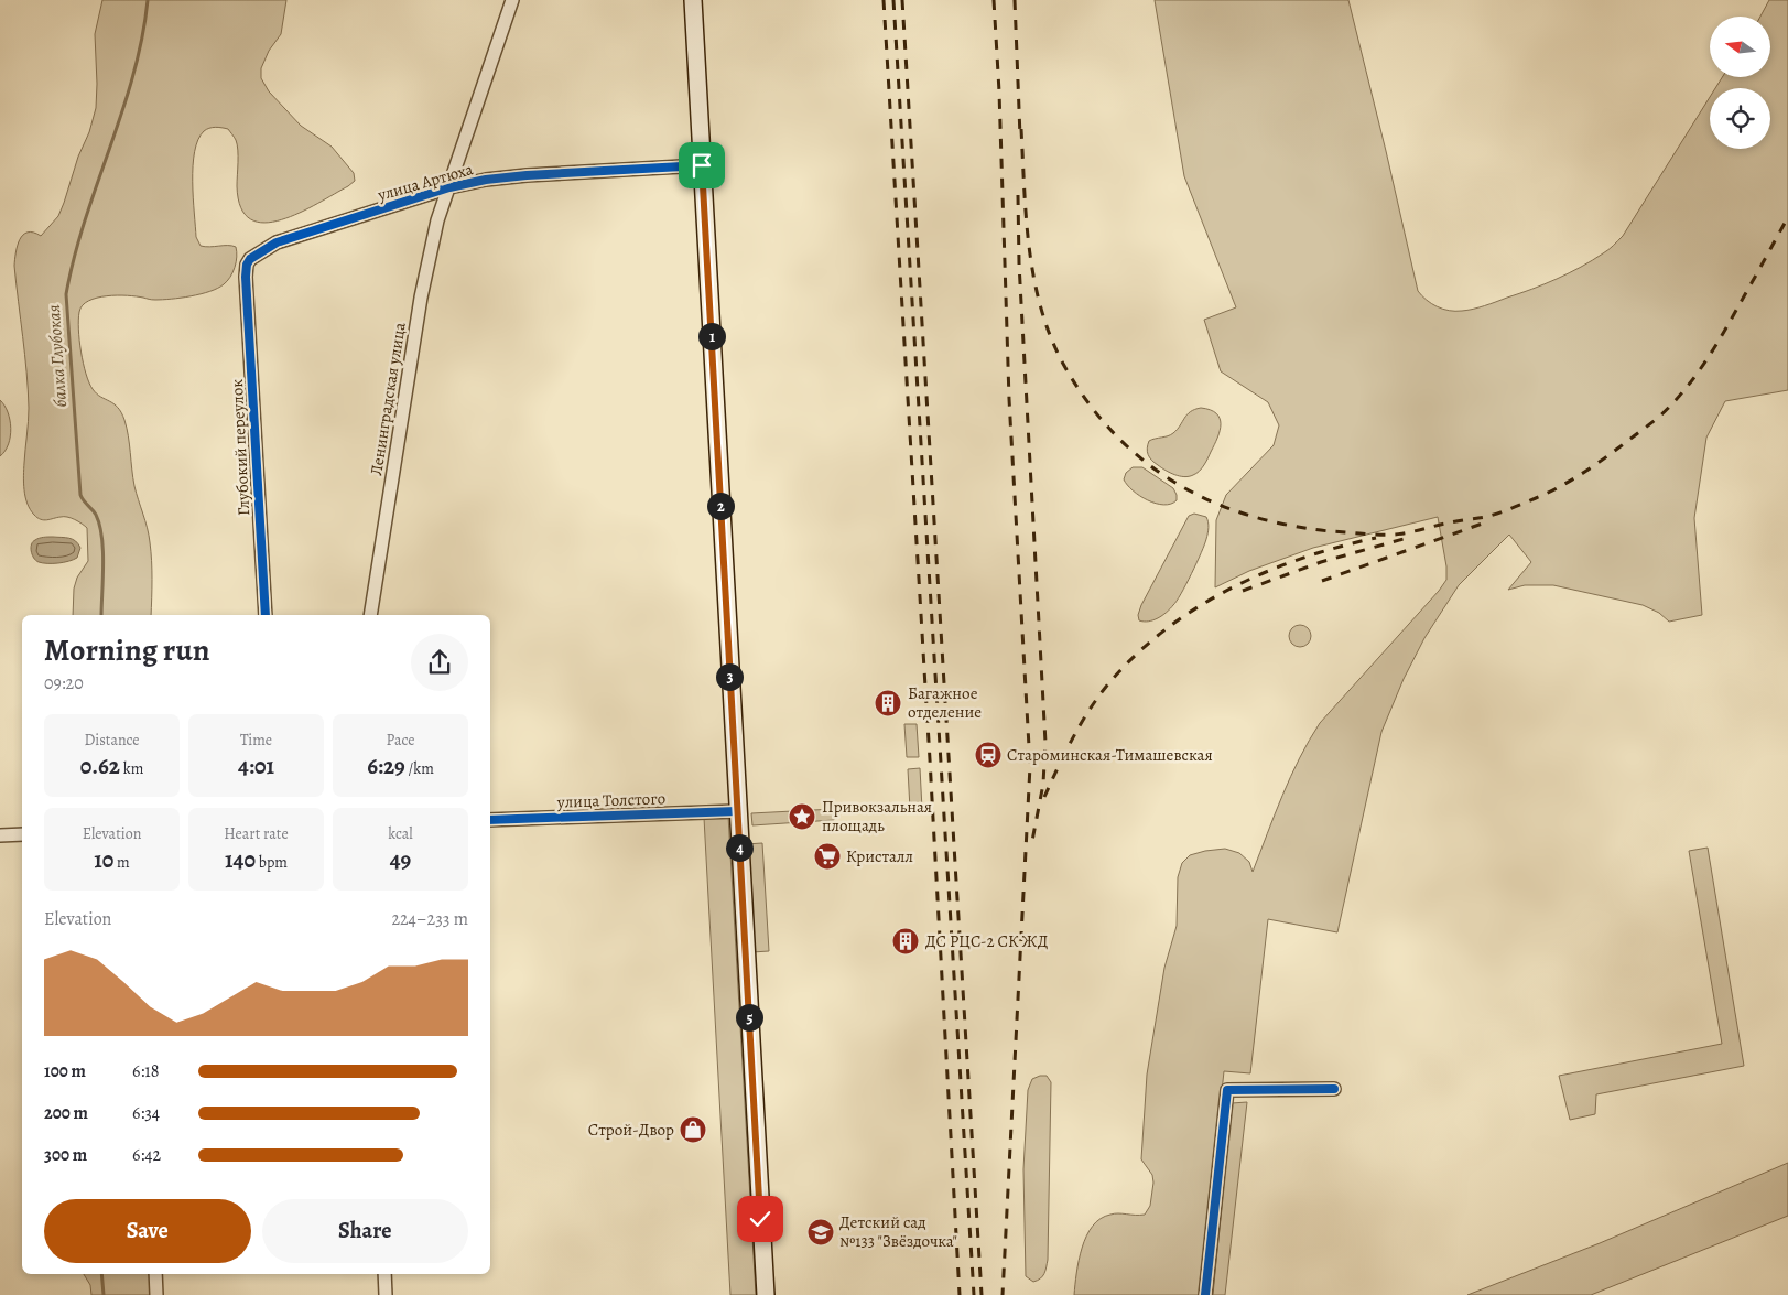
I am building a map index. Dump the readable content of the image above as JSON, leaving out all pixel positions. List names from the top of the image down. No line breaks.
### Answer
{"streets":{"street":["улица Артюха","Ленинградская улица","Глубокий переулок","улица Толстого"]},"crossings":[["улица Артюха","Ленинградская улица"],["улица Артюха","Глубокий переулок"]],"water":["балка Глубокая"],"places":{"building":["Багажное отделение","ДС РЦС-2 СК ЖД"],"station":["Староминская-Тимашевская"],"place":["Привокзальная площадь"],"supermarket":["Кристалл"],"shop":["Строй-Двор"],"school or university":["Детский сад №133 \"Звёздочка\""]},"north":"left","page":{"pins":["1","2","3","4","5"],"heading":["Morning run","09:20"],"stats":[["Distance","0.62 km"],["Time","4:01"],["Pace","6:29 /km"],["Elevation","10 m"],["Heart rate","140 bpm"],["kcal","49"]],"chart":["Elevation","224–233 m"],"list":[{"name":"100 m","note":"6:18"},{"name":"200 m","note":"6:34"},{"name":"300 m","note":"6:42"}],"buttons":["Save","Share"]}}
